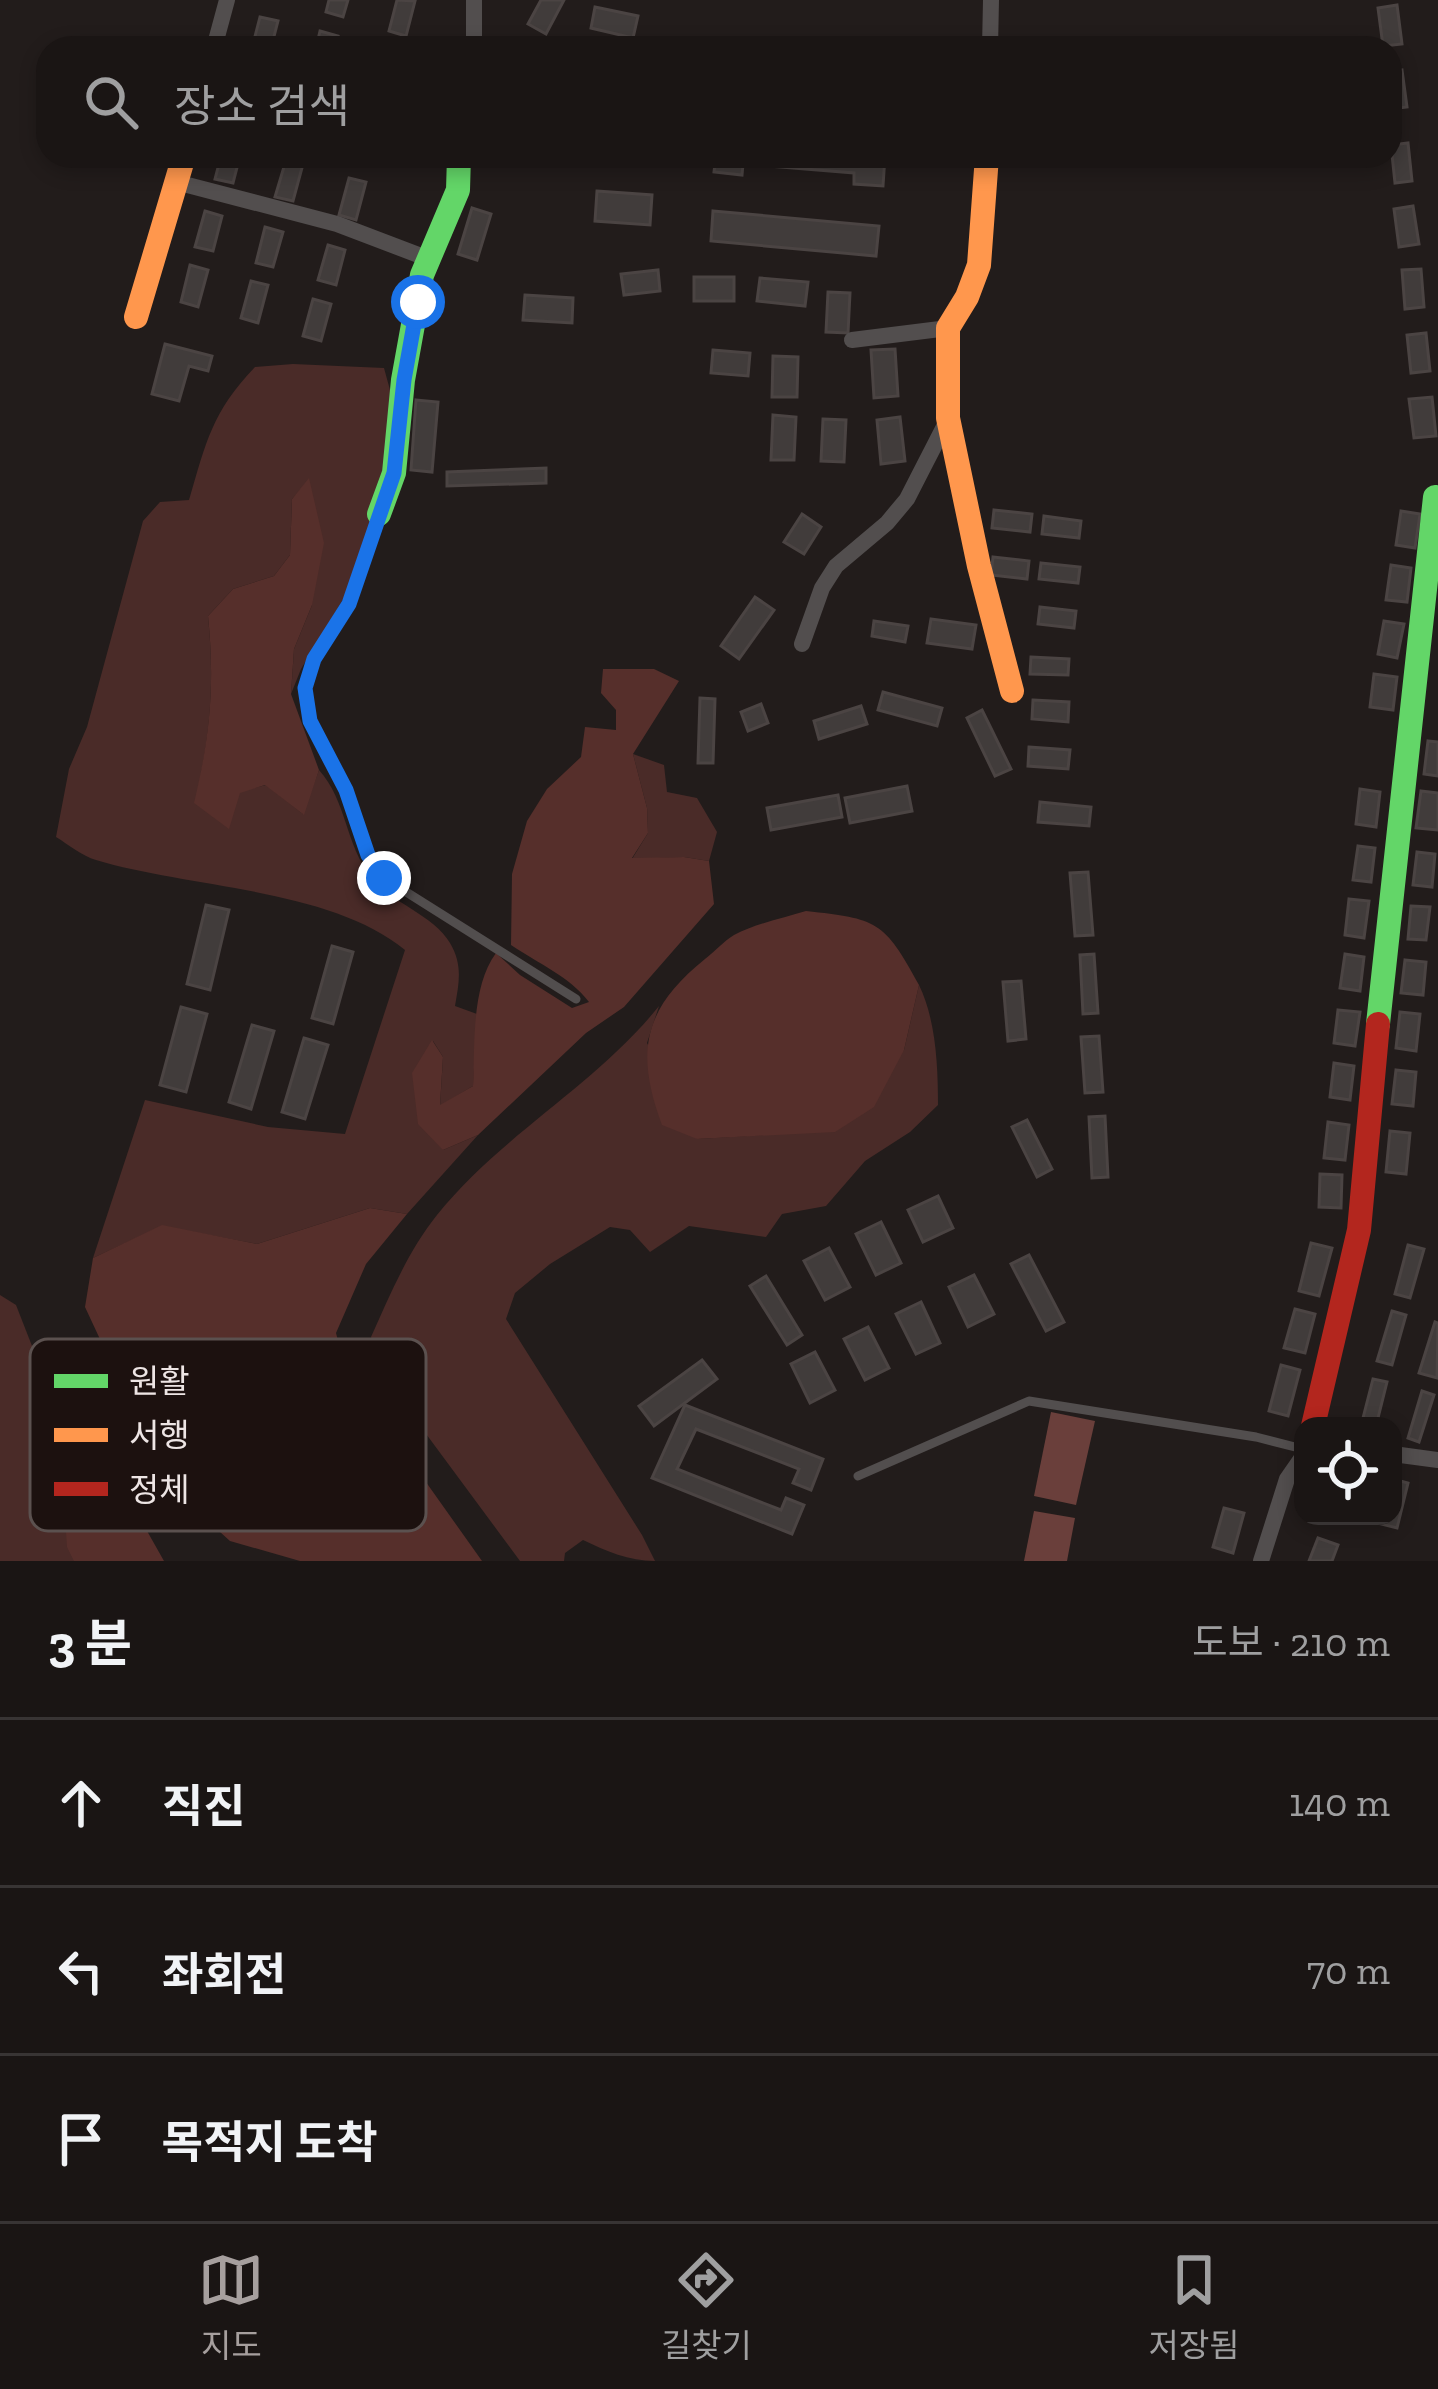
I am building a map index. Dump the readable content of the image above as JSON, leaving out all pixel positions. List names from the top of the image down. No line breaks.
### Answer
{"legend":["원활","서행","정체"],"page":{"search":"장소 검색","heading":["3 분","도보 · 210 m"],"list":[["직진","140 m"],["좌회전","70 m"],"목적지 도착"],"nav":["지도","길찾기","저장됨"]}}
